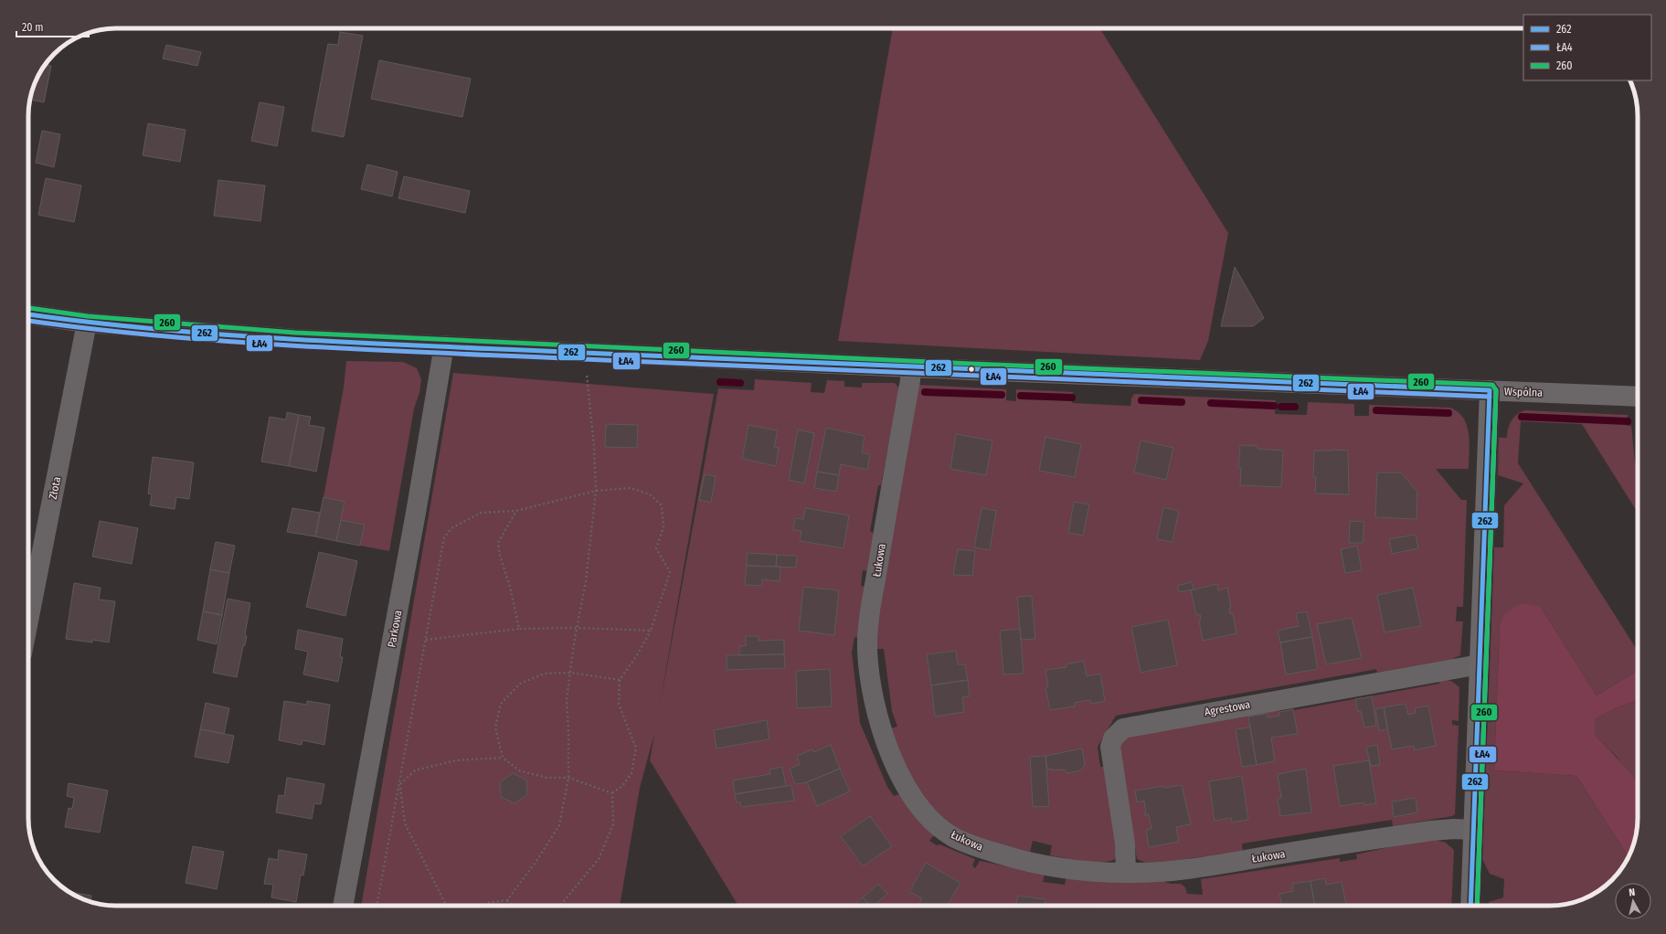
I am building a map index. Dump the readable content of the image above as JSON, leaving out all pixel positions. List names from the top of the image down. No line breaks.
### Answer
{"streets":{"street":["Wspólna","Złota","Łukowa","Parkowa","Agrestowa"]},"crossings":[["Wspólna","Złota"],["Wspólna","Łukowa"],["Wspólna","Parkowa"],["Łukowa","Agrestowa"]],"lines":["transit line 260","transit line 262","transit line ŁA4"],"legend":["262","ŁA4","260"],"scale_bar":"20 m","north":"top"}
